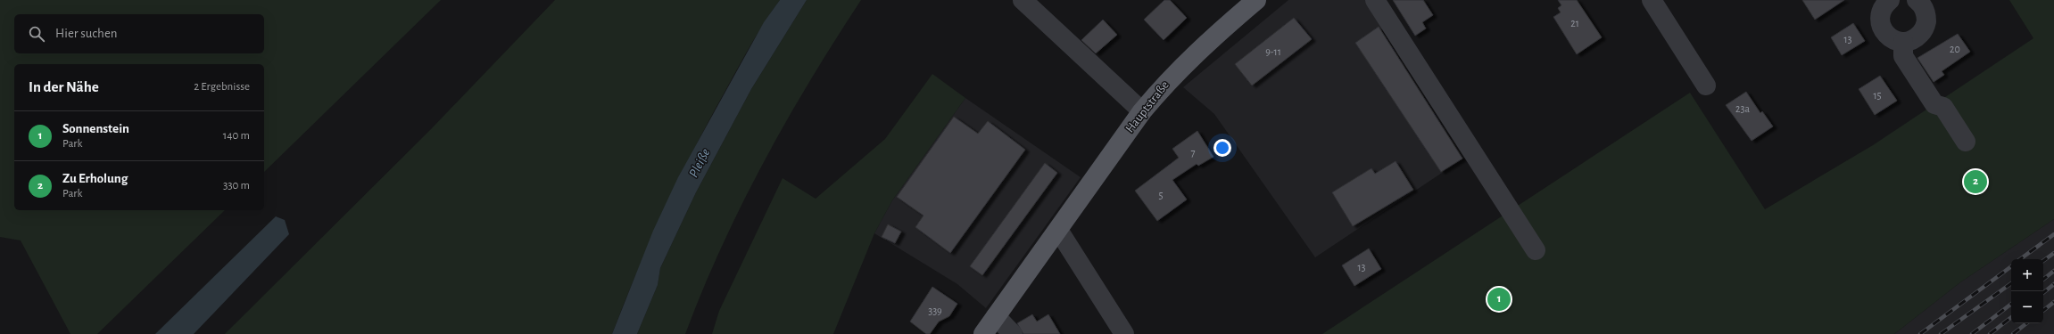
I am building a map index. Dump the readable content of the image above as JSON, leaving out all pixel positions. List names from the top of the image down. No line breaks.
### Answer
{"streets":{"main road":["Hauptstraße"]},"water":["Pleiße"],"house_numbers":["21","13","20","9-11","15","23a","7","5","13","339"],"page":{"search":"Hier suchen","heading":["In der Nähe","2 Ergebnisse"],"list":[{"mark":"1","name":"Sonnenstein","note":"Park","value":"140 m"},{"mark":"2","name":"Zu Erholung","note":"Park","value":"330 m"}],"pins":["2","1"],"map_buttons":["+","−"]}}
